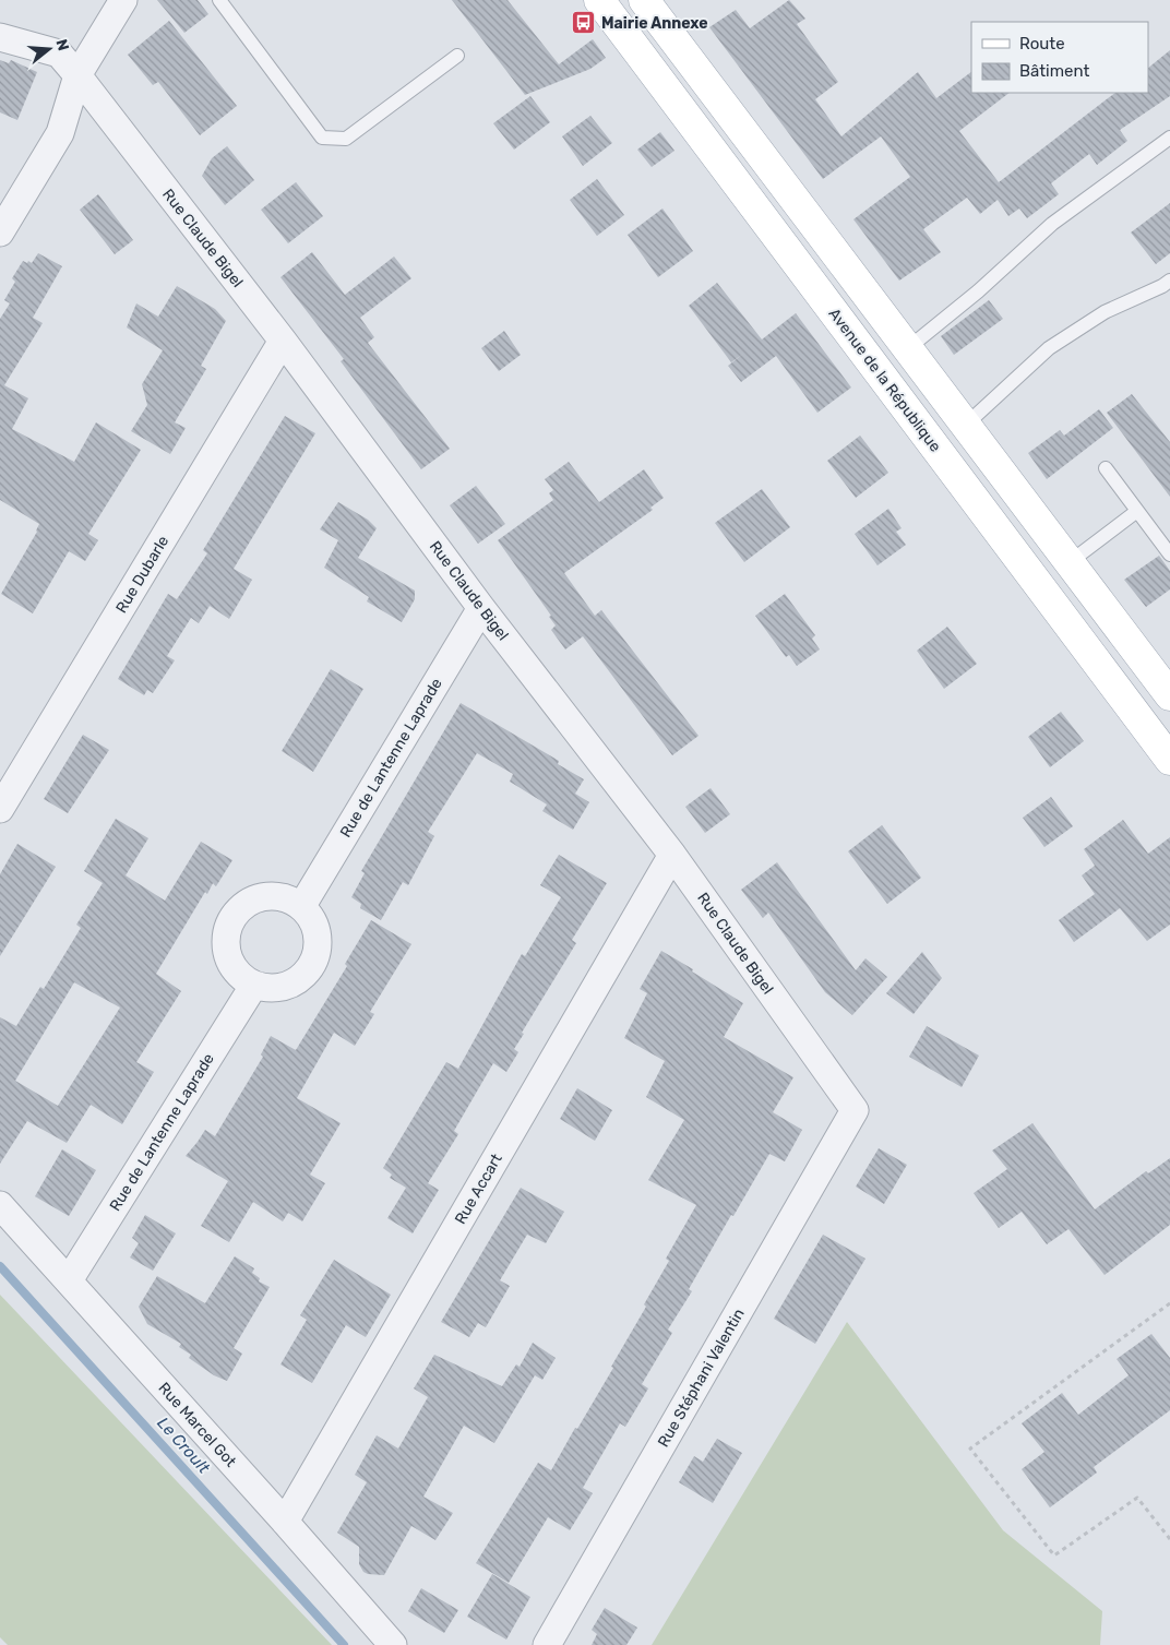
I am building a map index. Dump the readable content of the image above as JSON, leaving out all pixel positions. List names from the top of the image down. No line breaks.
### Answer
{"streets":{"main road":["Avenue de la République"],"street":["Rue Claude Bigel","Rue Dubarle","Rue de Lantenne Laprade","Rue Accart","Rue Stéphani Valentin","Rue Marcel Got"]},"crossings":[["Rue Claude Bigel","Rue Dubarle"],["Rue Claude Bigel","Rue de Lantenne Laprade"],["Rue Claude Bigel","Rue Accart"],["Rue Claude Bigel","Rue Stéphani Valentin"],["Rue de Lantenne Laprade","Rue Marcel Got"],["Rue Accart","Rue Marcel Got"]],"water":["Le Croult"],"places":{"bus stop":["Mairie Annexe"]},"legend":["Route","Bâtiment"],"north":"right"}
